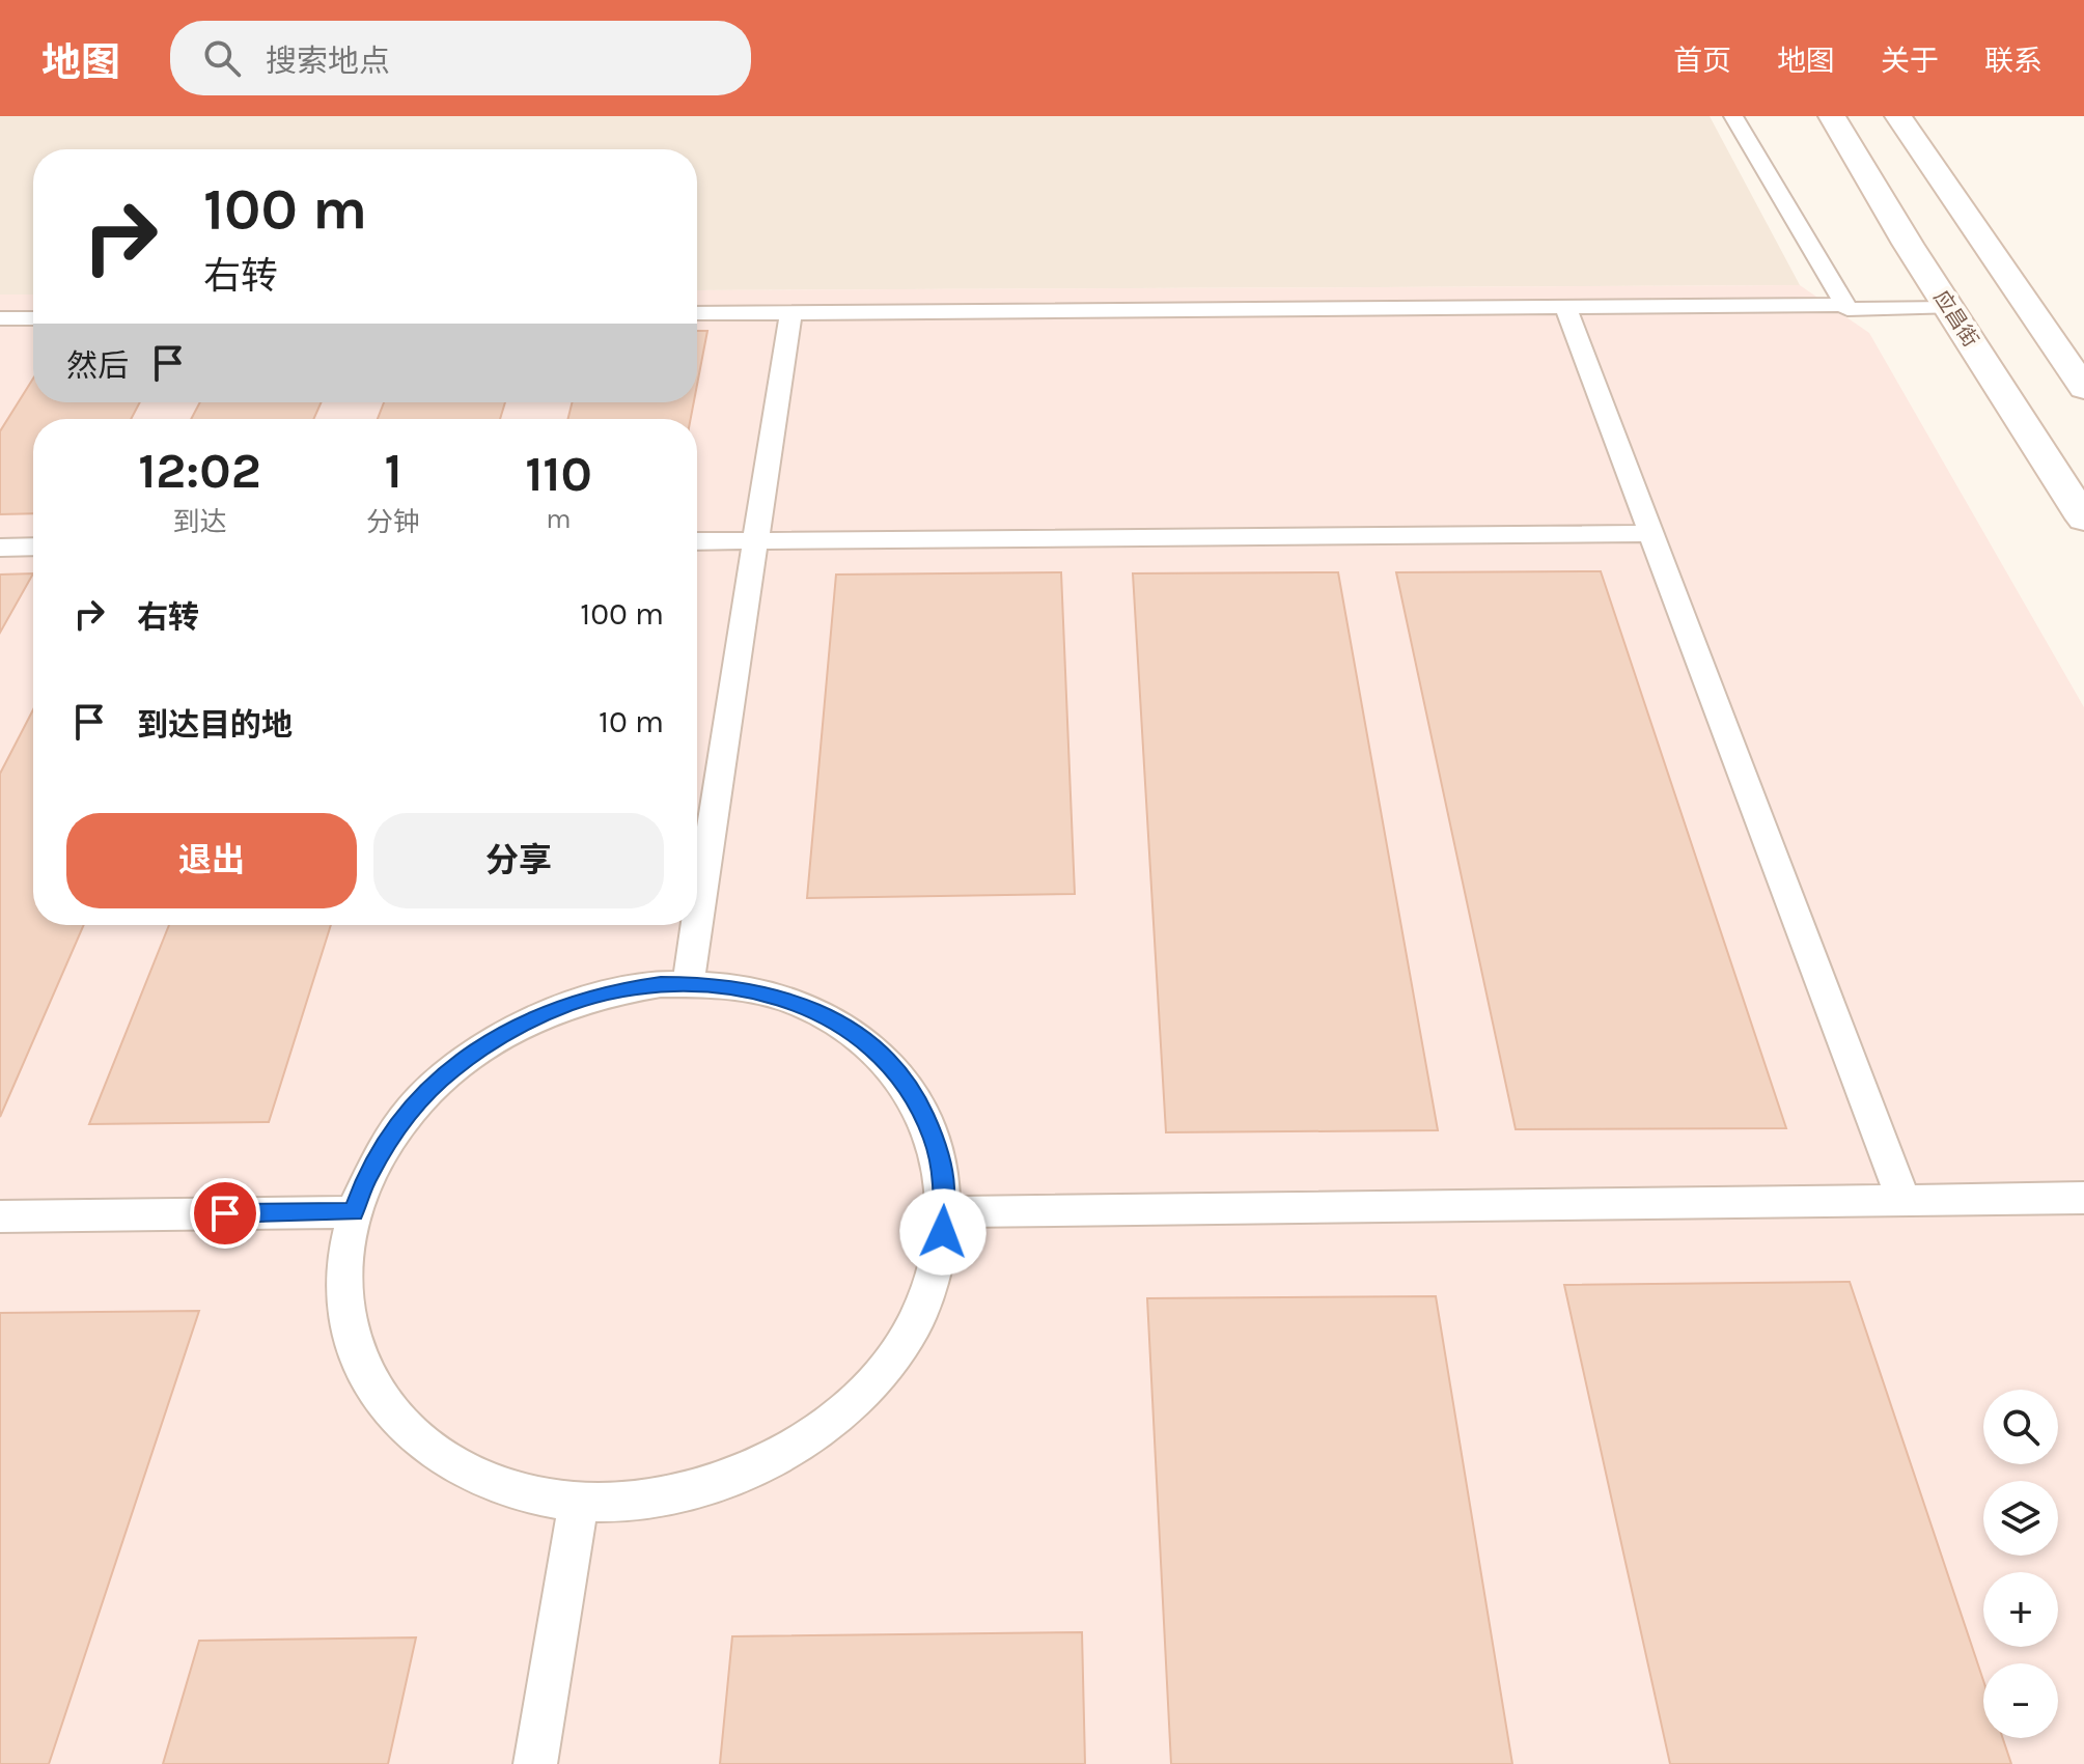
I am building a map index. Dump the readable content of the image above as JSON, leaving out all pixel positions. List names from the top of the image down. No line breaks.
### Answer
{"streets":{"main road":["应昌街"]},"page":{"header":"地图","search":"搜索地点","nav":["首页","地图","关于","联系"],"turn":["100 m","右转"],"then":"然后","eta":["12:02","到达","1","分钟","110","m"],"list":[{"name":"右转","value":"100 m"},{"name":"到达目的地","value":"10 m"}],"buttons":["退出","分享"],"map_buttons":["+","−"]}}
